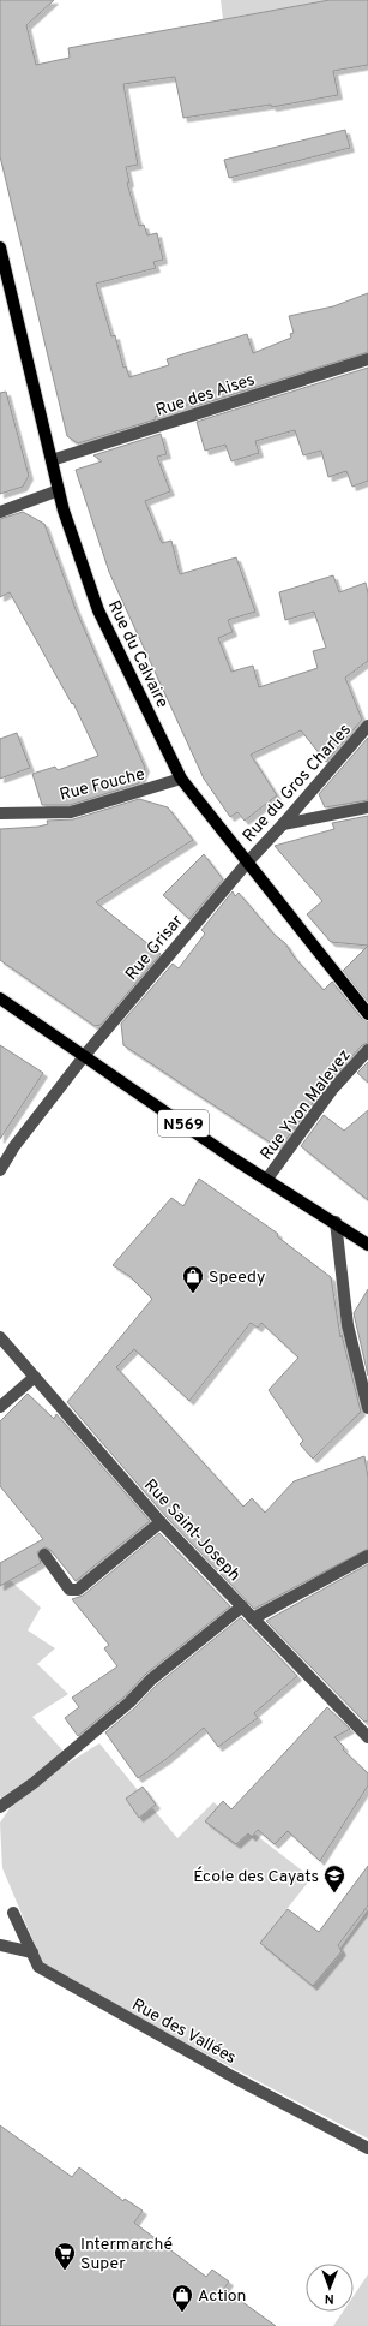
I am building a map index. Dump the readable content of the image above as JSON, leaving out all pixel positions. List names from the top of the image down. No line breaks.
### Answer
{"streets":{"main road":["Rue du Calvaire","N569"],"street":["Rue des Aises","Rue du Gros Charles","Rue Fouche","Rue Grisar","Rue Yvon Malevez","Rue Saint-Joseph","Rue des Vallées"]},"crossings":[["Rue des Aises","Rue du Calvaire"],["Rue du Calvaire","Rue du Gros Charles"],["Rue du Calvaire","Rue Fouche"],["Rue du Calvaire","Rue Grisar"],["Rue du Gros Charles","Rue Grisar"],["Rue Grisar","N569"],["Rue Yvon Malevez","N569"]],"places":{"shop":["Speedy","Action"],"school or university":["École des Cayats"],"supermarket":["Intermarché Super"]},"north":"bottom"}
